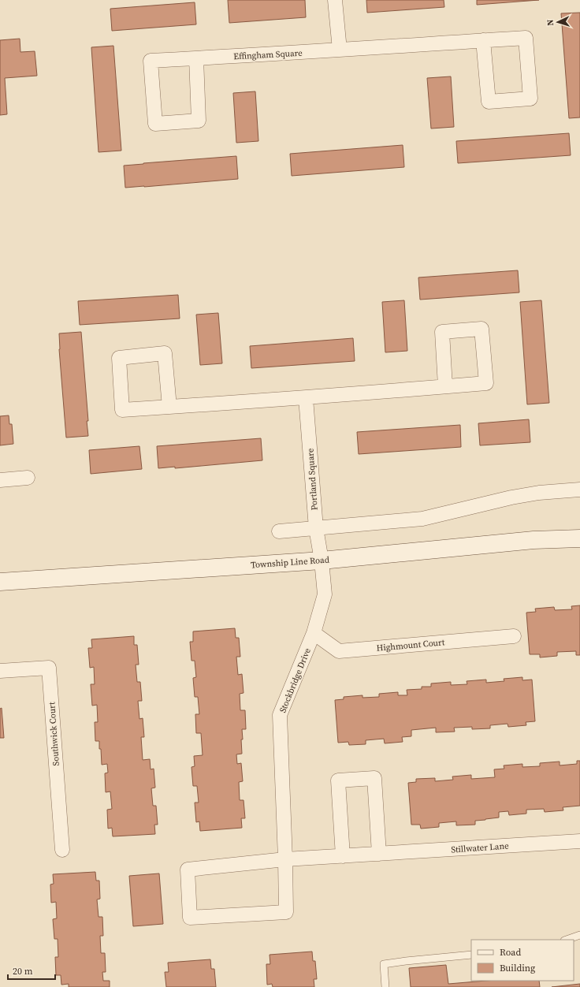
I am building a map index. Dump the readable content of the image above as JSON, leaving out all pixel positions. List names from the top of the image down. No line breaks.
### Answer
{"streets":{"main road":["Township Line Road"],"street":["Effingham Square","Portland Square","Highmount Court","Stockbridge Drive","Southwick Court","Stillwater Lane"]},"crossings":[["Portland Square","Township Line Road"],["Portland Square","Stockbridge Drive"],["Township Line Road","Stockbridge Drive"],["Highmount Court","Stockbridge Drive"],["Stockbridge Drive","Stillwater Lane"]],"legend":["Road","Building"],"scale_bar":"20 m","north":"left"}
